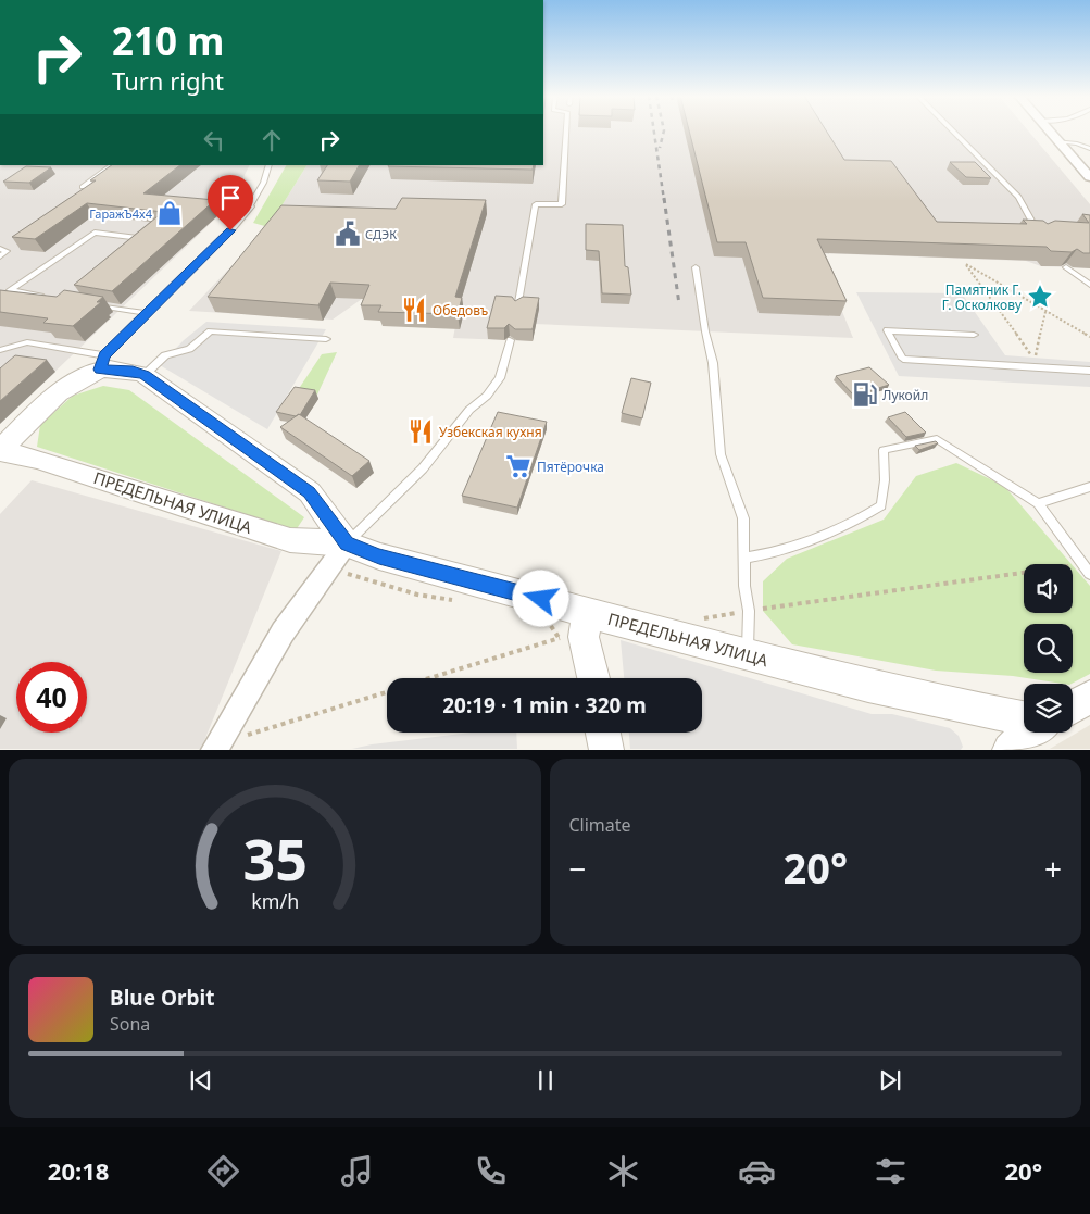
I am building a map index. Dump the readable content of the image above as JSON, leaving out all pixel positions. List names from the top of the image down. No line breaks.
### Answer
{"streets":{"street":["ПРЕДЕЛЬНАЯ УЛИЦА"]},"places":{"shop":["ГаражЪ4х4"],"public building":["СДЭК"],"place":["Памятник Г. Г. Осколкову"],"restaurant":["Обедовъ","Узбекская кухня"],"fuel station":["Лукойл"],"supermarket":["Пятёрочка"]},"page":{"turn":["210 m","Turn right"],"limit":"40","trip":"20:19 · 1 min · 320 m","tile":"Climate","heat":["−","20°","+"],"song":["Blue Orbit","Sona"],"tabs":["20:18","20°"],"gauge":["35","km/h"]}}
